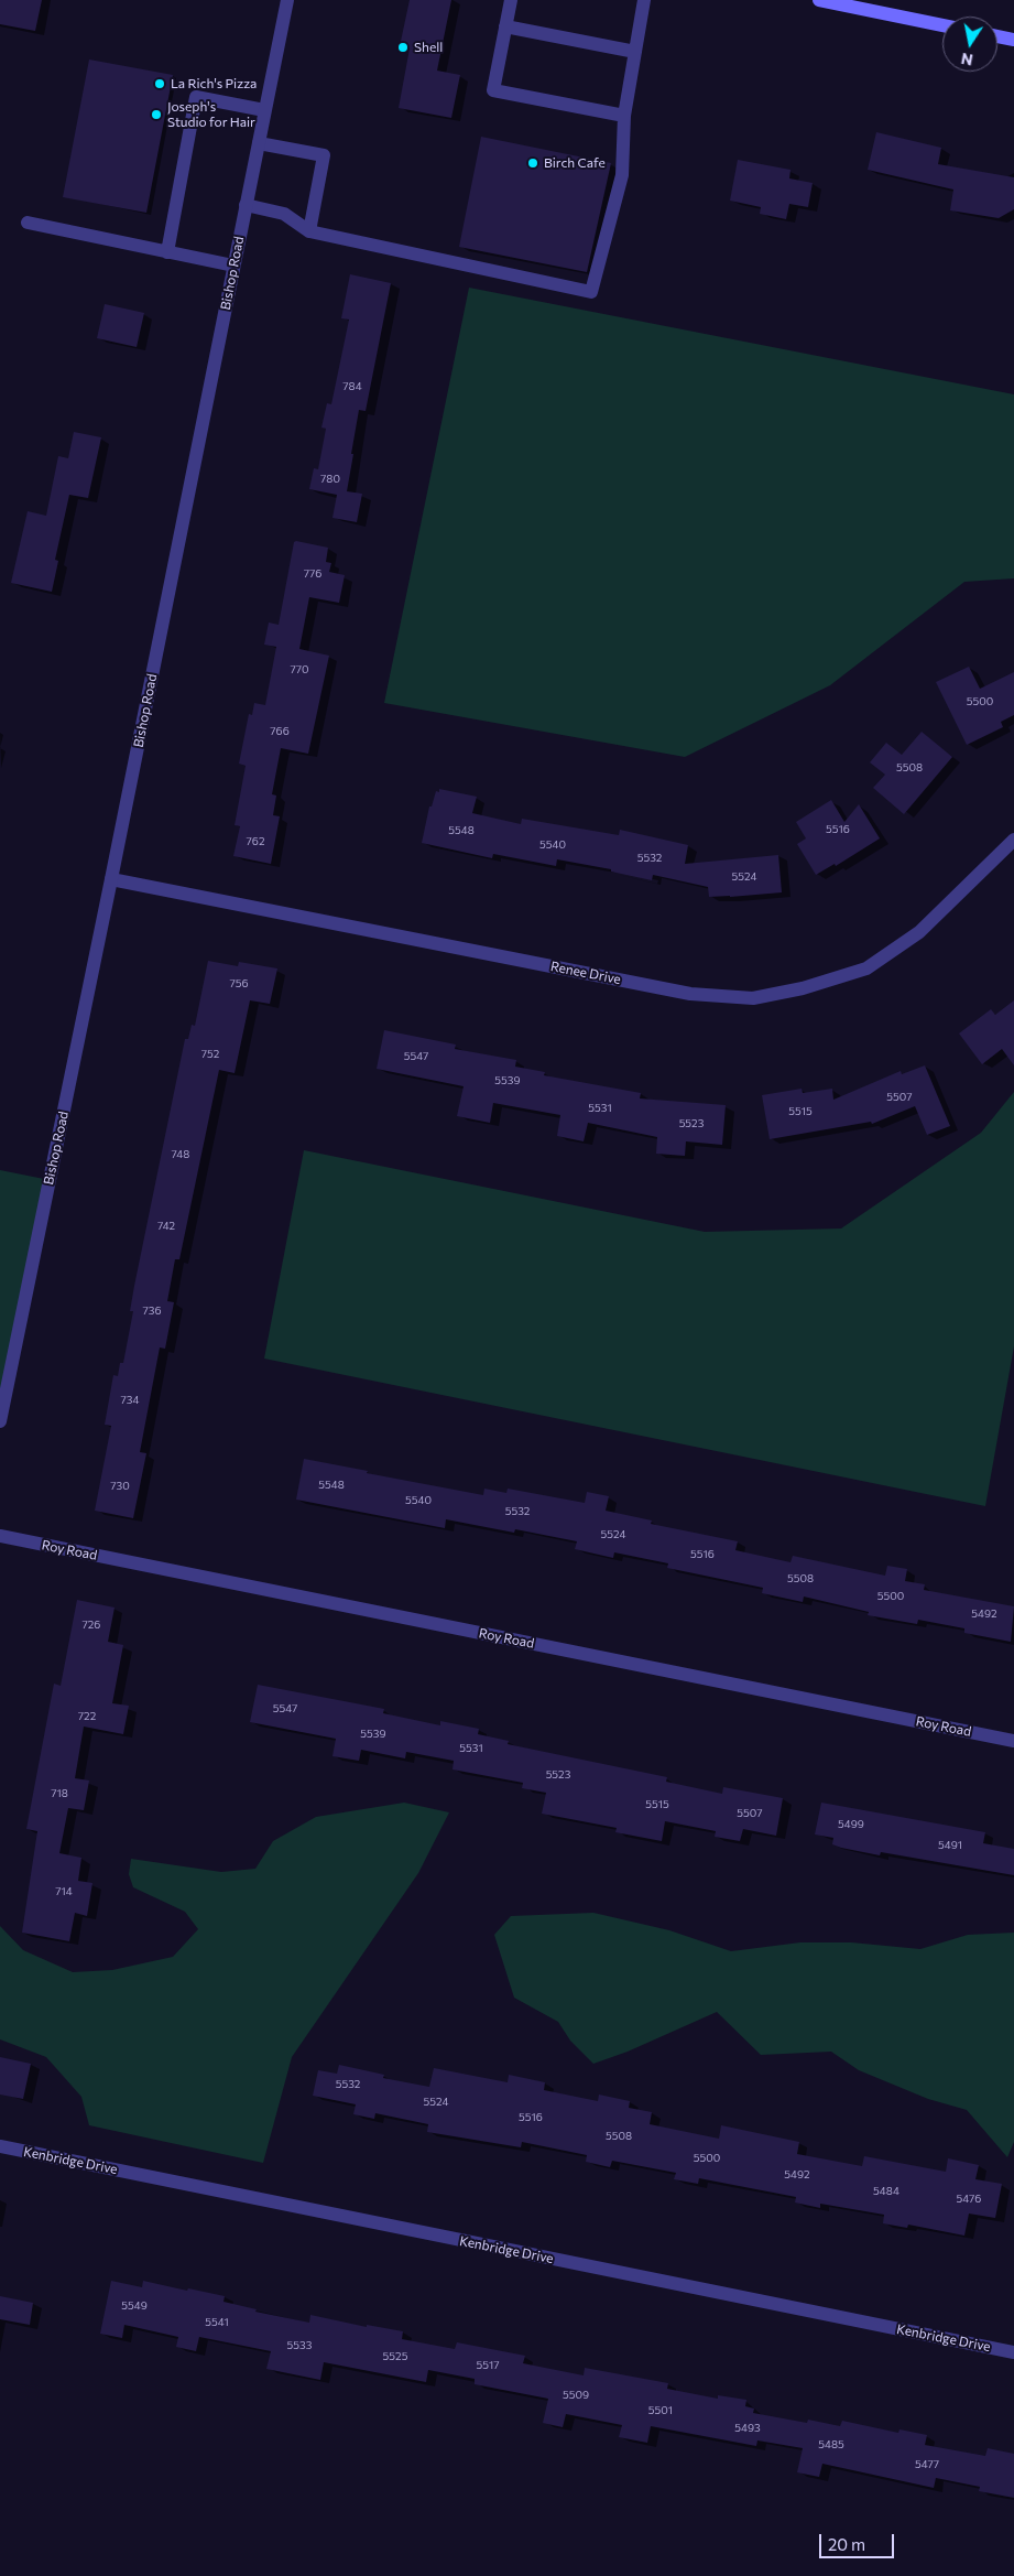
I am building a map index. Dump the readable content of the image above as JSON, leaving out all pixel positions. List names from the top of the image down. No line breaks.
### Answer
{"streets":{"street":["Bishop Road","Renee Drive","Roy Road","Kenbridge Drive"]},"crossings":[["Bishop Road","Renee Drive"]],"places":["Shell","La Rich's Pizza","Joseph's Studio for Hair","Birch Cafe"],"house_numbers":["784","780","776","770","5500","766","5508","5516","5548","762","5540","5532","5524","756","752","5547","5539","5507","5531","5515","5523","748","742","736","734","5548","730","5540","5532","5524","5516","5508","5500","5492","726","5547","722","5539","5531","5523","718","5515","5507","5499","5491","714","5532","5524","5516","5508","5500","5492","5484","5476","5549","5541","5533","5525","5517","5509","5501","5493","5485","5477"],"scale_bar":"20 m","north":"bottom"}
